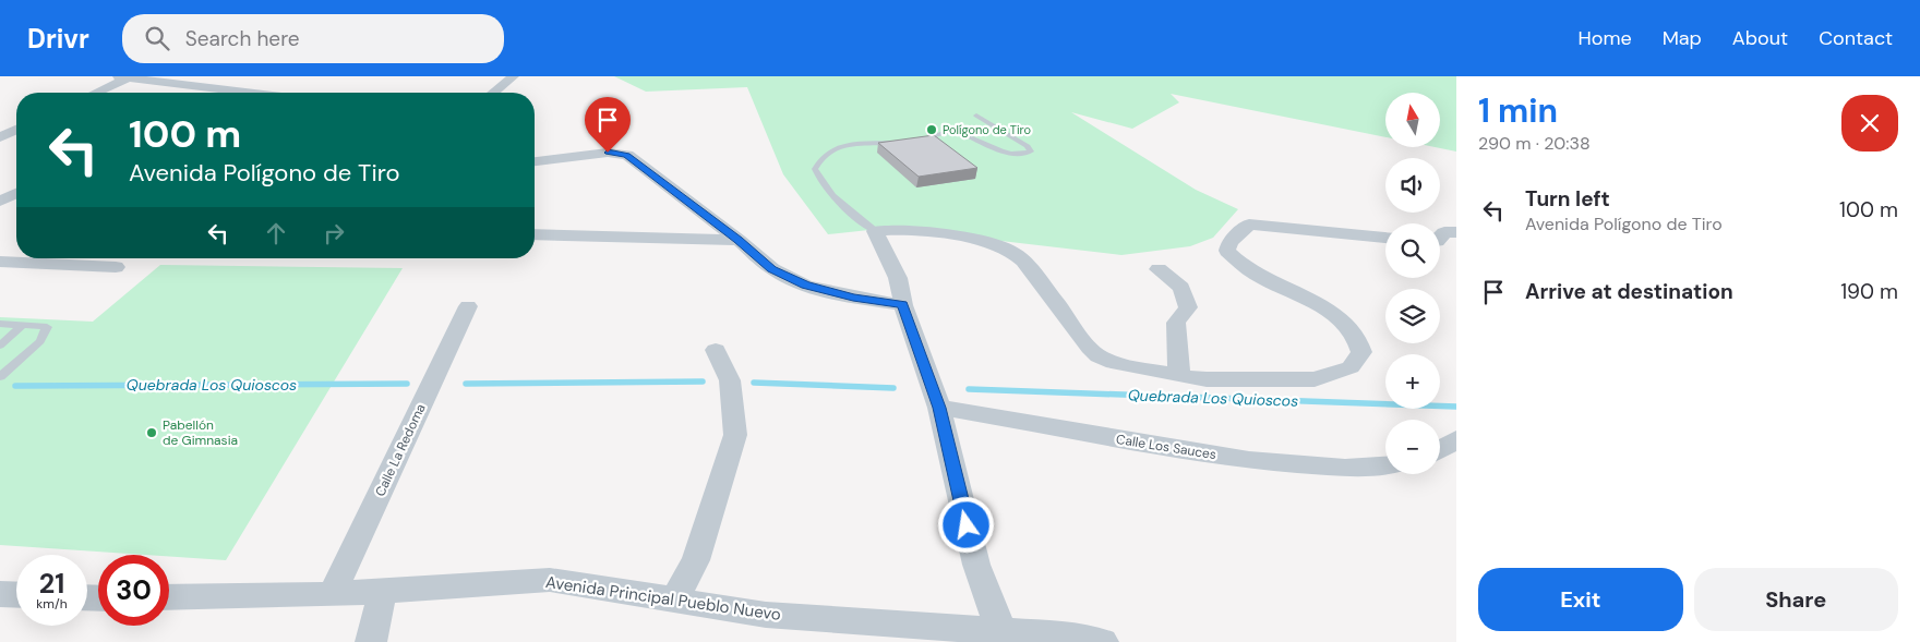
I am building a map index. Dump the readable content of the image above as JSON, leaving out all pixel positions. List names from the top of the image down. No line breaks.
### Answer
{"streets":{"street":["Calle Los Sauces","Calle La Redoma","Avenida Principal Pueblo Nuevo"]},"crossings":[["Calle La Redoma","Avenida Principal Pueblo Nuevo"]],"water":["Quebrada Los Quioscos"],"places":["Polígono de Tiro","Pabellón de Gimnasia"],"north":"top","page":{"header":"Drivr","search":"Search here","nav":["Home","Map","About","Contact"],"heading":["1 min","290 m · 20:38"],"map_buttons":["+","−"],"turn":["100 m","Avenida Polígono de Tiro"],"list":[{"name":"Turn left","note":"Avenida Polígono de Tiro","value":"100 m"},{"name":"Arrive at destination","value":"190 m"}],"speed":"21 km/h","limit":"30","buttons":["Exit","Share"]}}
